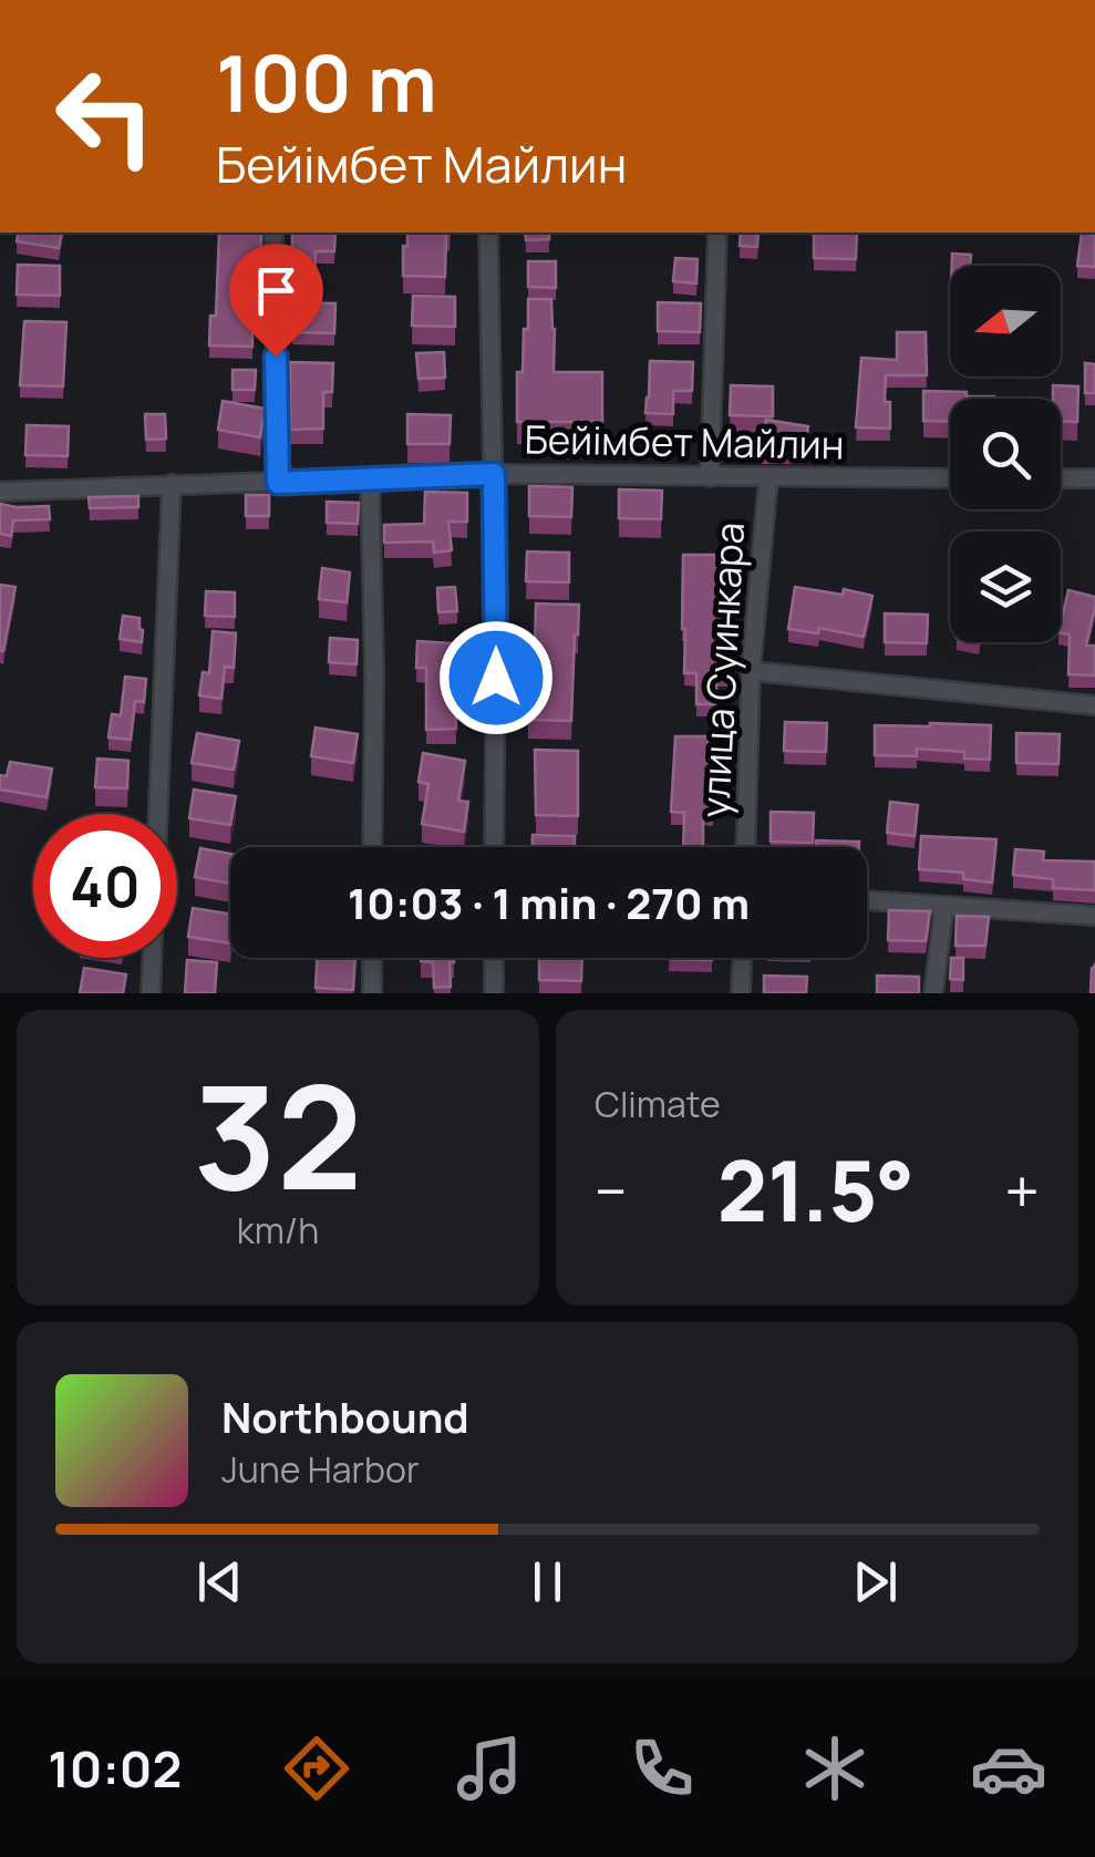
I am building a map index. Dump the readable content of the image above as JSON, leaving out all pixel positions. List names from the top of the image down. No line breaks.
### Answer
{"streets":{"street":["Бейімбет Майлин","улица Суинкара"]},"crossings":[["Бейімбет Майлин","улица Суинкара"]],"north":"left","page":{"turn":["100 m","Бейімбет Майлин"],"limit":"40","trip":"10:03 · 1 min · 270 m","tile":[["32","km/h"],"Climate"],"heat":["−","21.5°","+"],"song":["Northbound","June Harbor"],"tabs":"10:02"}}
